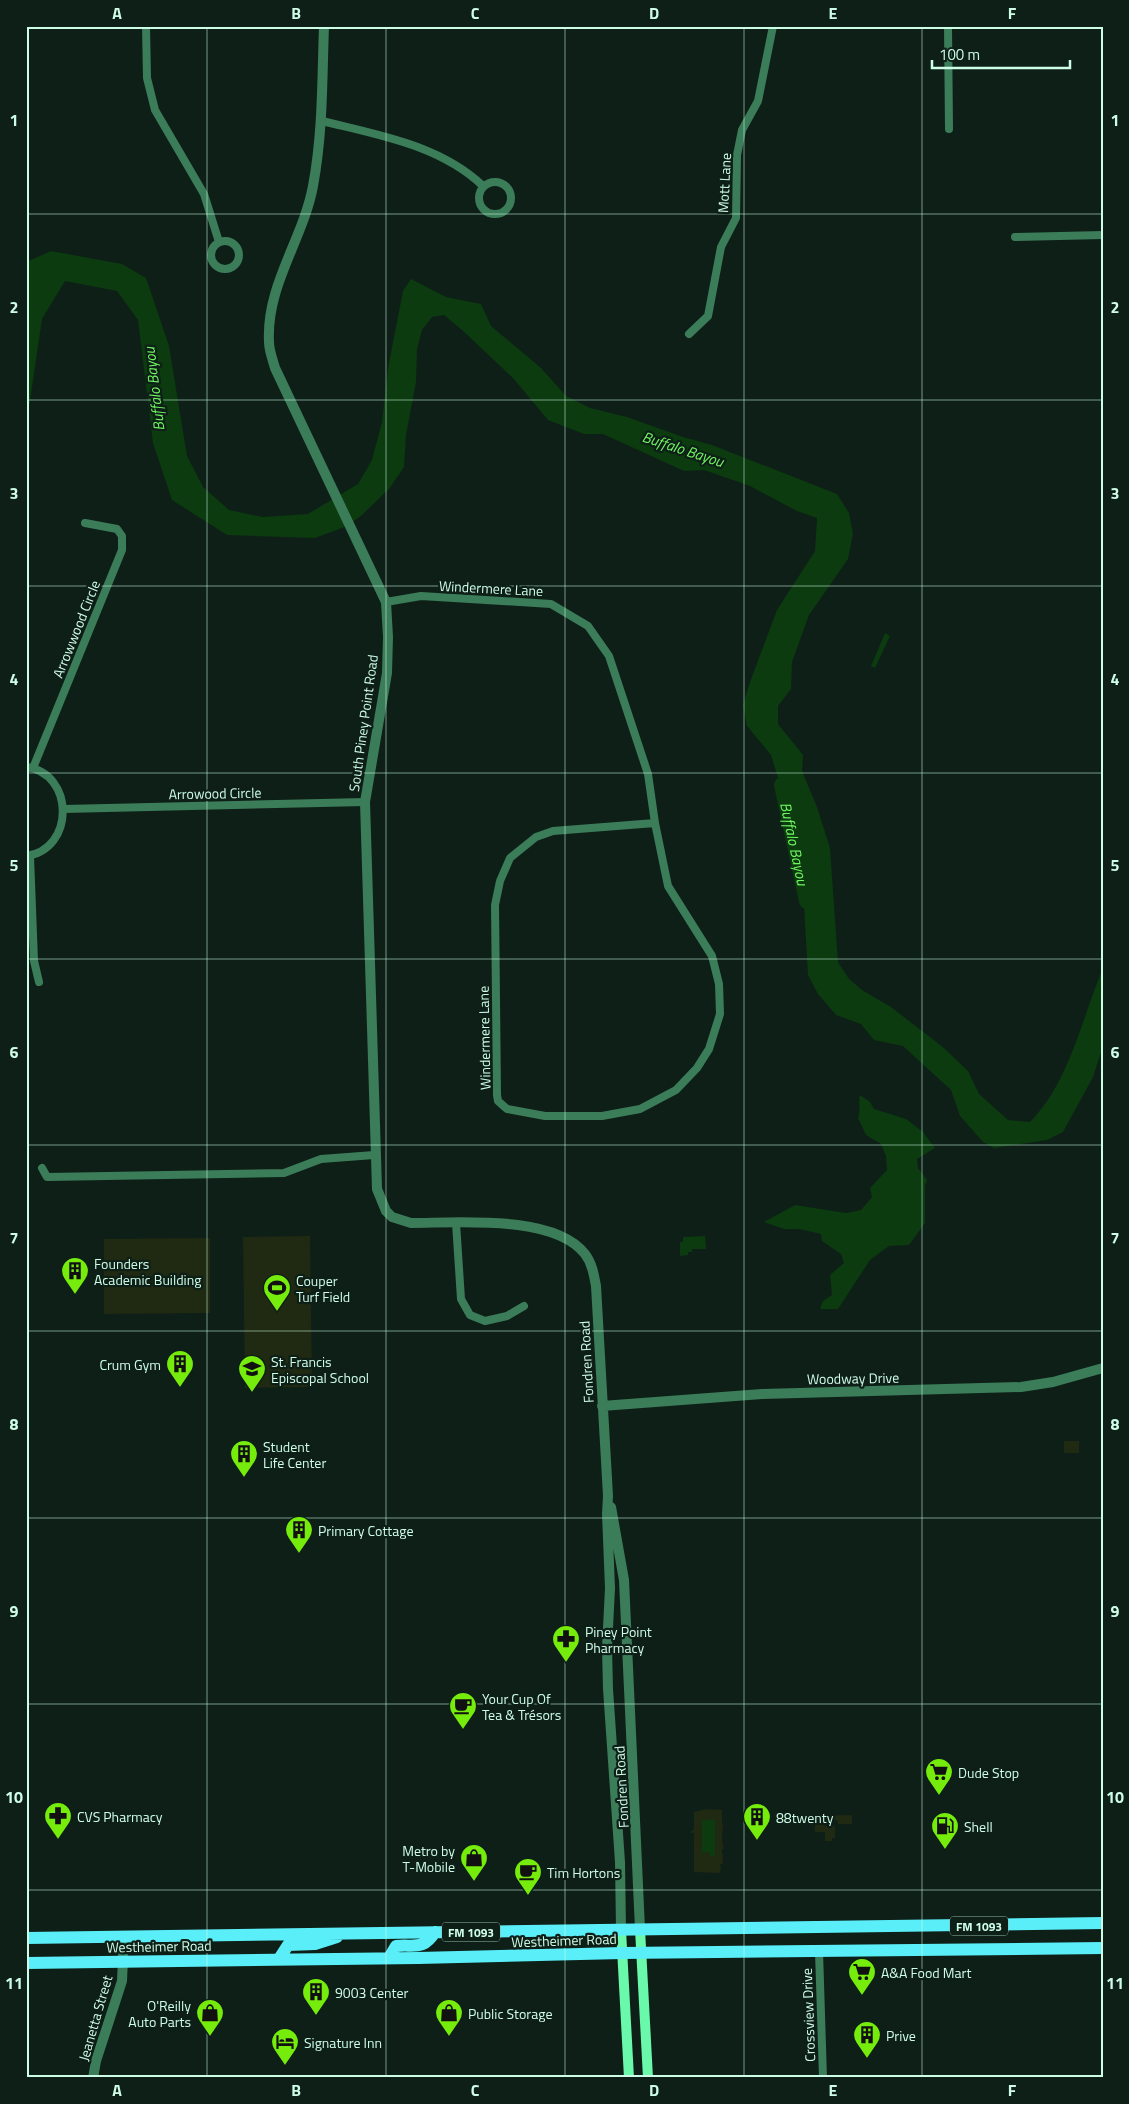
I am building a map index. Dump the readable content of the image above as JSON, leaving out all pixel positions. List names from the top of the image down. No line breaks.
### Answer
{"streets":{"main road":["Fondren Road","FM 1093","Westheimer Road"],"street":["Mott Lane","Windermere Lane","Arrowwood Circle","South Piney Point Road","Arrowood Circle","Woodway Drive","Crossview Drive","Jeanetta Street"]},"crossings":[["Windermere Lane","South Piney Point Road"],["South Piney Point Road","Arrowood Circle"],["South Piney Point Road","Fondren Road"],["Fondren Road","Woodway Drive"],["Fondren Road","Westheimer Road"],["Westheimer Road","Crossview Drive"],["Westheimer Road","Jeanetta Street"]],"water":["Buffalo Bayou"],"places":{"building":["Founders Academic Building","Crum Gym","Student Life Center","Primary Cottage","88twenty","9003 Center","Prive"],"sports":["Couper Turf Field"],"school or university":["St. Francis Episcopal School"],"pharmacy":["Piney Point Pharmacy","CVS Pharmacy"],"cafe":["Your Cup Of Tea & Trésors","Tim Hortons"],"supermarket":["Dude Stop","A&A Food Mart"],"fuel station":["Shell"],"shop":["Metro by T-Mobile","O'Reilly Auto Parts","Public Storage"],"hotel":["Signature Inn"]},"scale_bar":"100 m","grid":{"columns":["A","B","C","D","E","F"],"rows":["1","2","3","4","5","6","7","8","9","10","11"]}}
